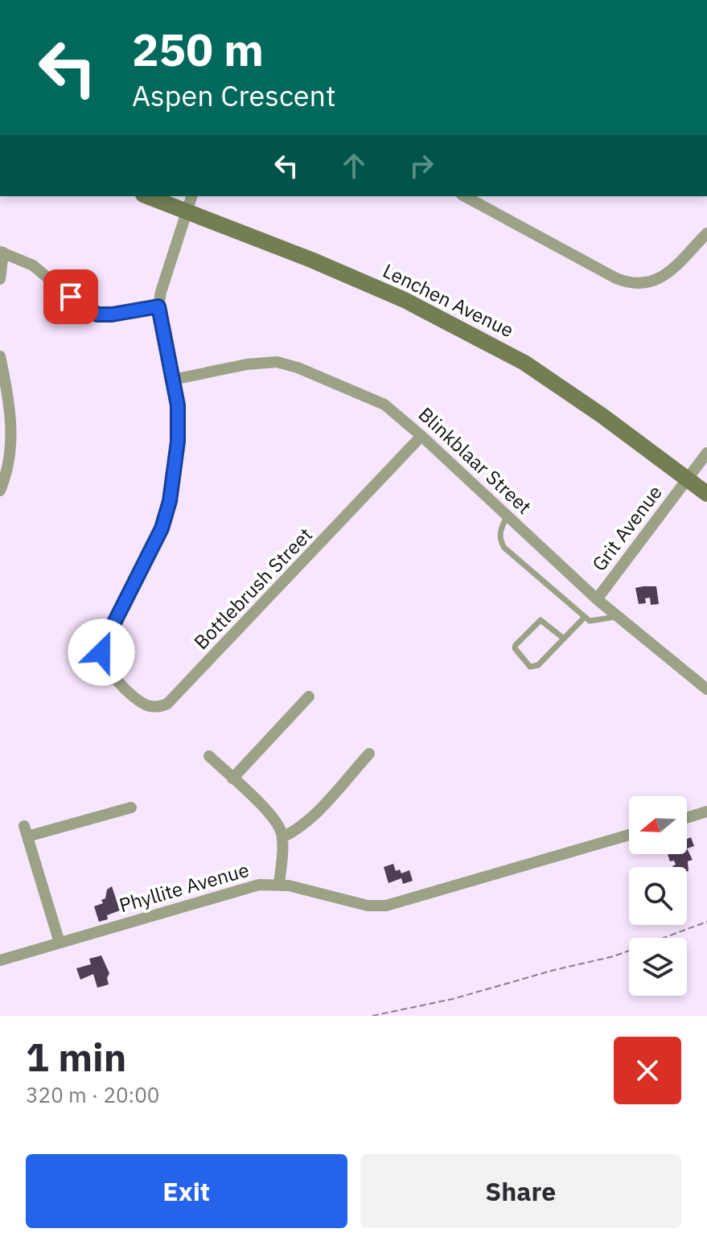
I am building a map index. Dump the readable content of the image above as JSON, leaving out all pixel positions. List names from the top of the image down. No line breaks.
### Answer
{"streets":{"main road":["Lenchen Avenue"],"street":["Blinkblaar Street","Grit Avenue","Bottlebrush Street","Phyllite Avenue"]},"crossings":[["Lenchen Avenue","Grit Avenue"],["Blinkblaar Street","Grit Avenue"],["Blinkblaar Street","Bottlebrush Street"]],"north":"left","page":{"turn":["250 m","Aspen Crescent"],"heading":["1 min","320 m · 20:00"],"buttons":["Exit","Share"]}}
